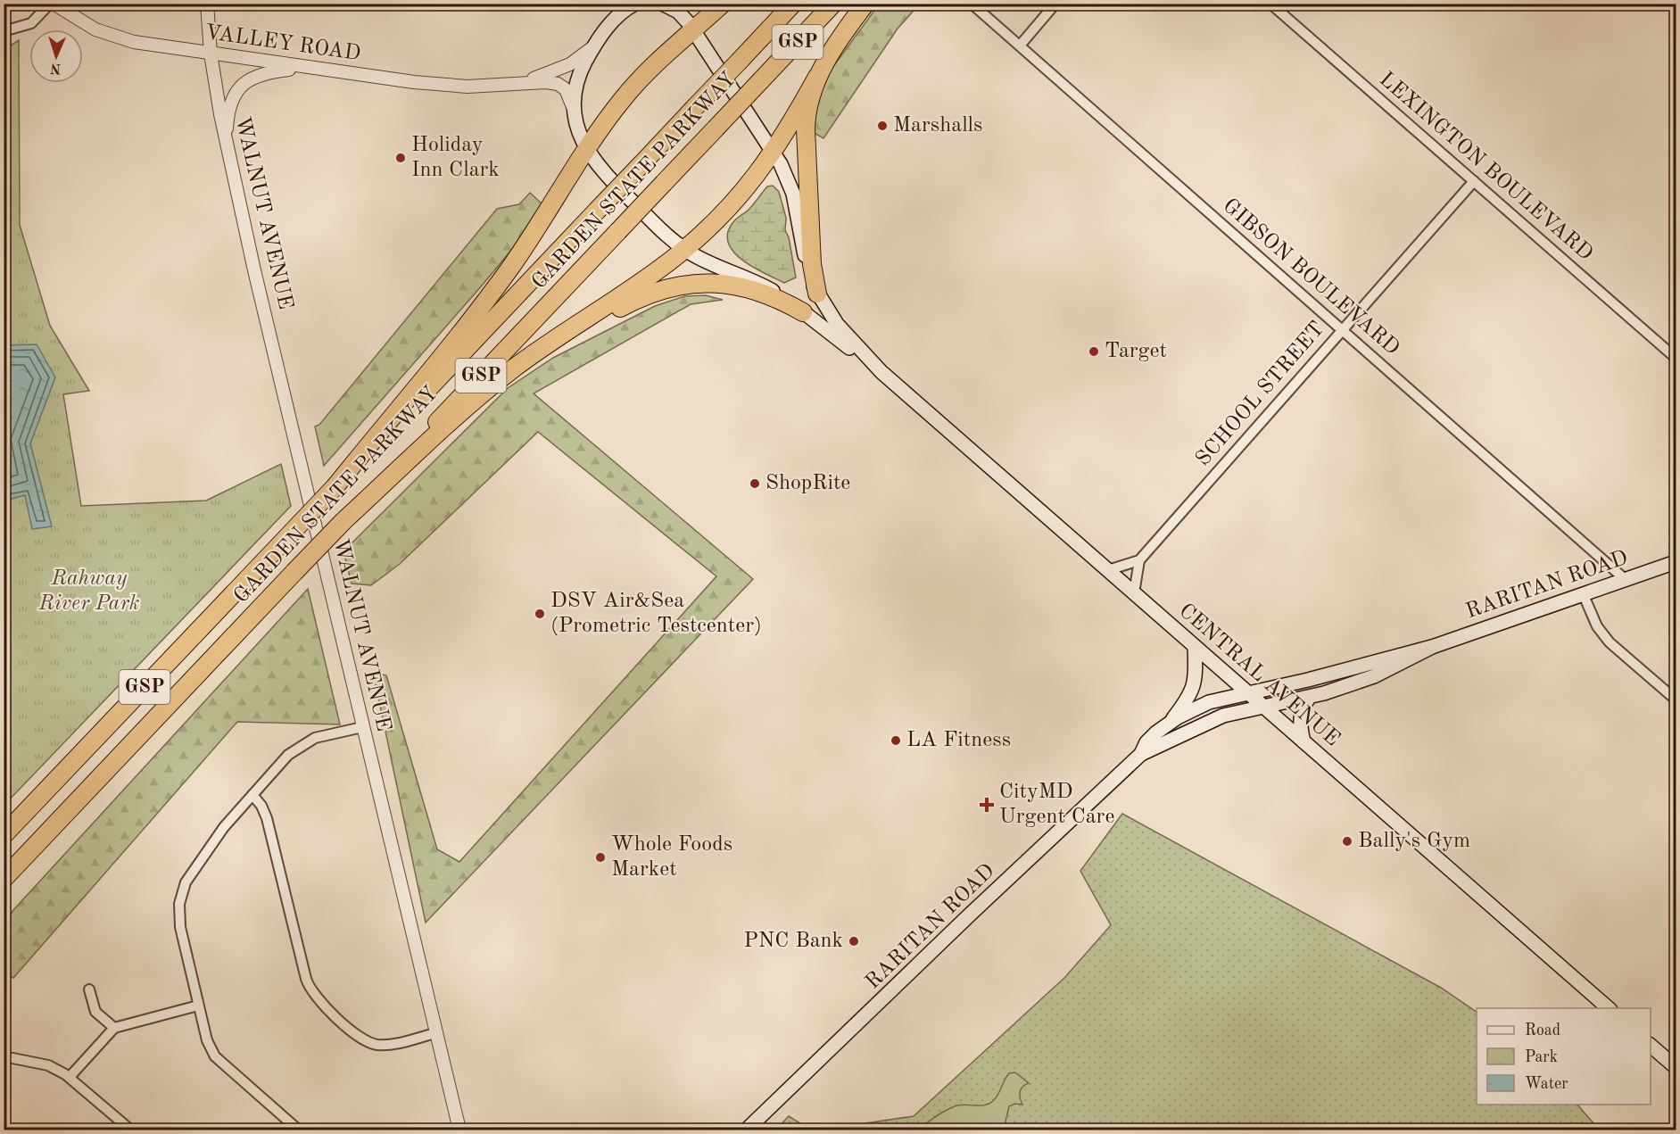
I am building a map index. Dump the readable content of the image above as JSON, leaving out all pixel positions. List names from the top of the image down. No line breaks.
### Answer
{"streets":{"highway":["GSP","GARDEN STATE PARKWAY"],"main road":["RARITAN ROAD","CENTRAL AVENUE"],"street":["VALLEY ROAD","LEXINGTON BOULEVARD","WALNUT AVENUE","GIBSON BOULEVARD","SCHOOL STREET"]},"crossings":[["VALLEY ROAD","WALNUT AVENUE"],["VALLEY ROAD","CENTRAL AVENUE"],["LEXINGTON BOULEVARD","SCHOOL STREET"],["GIBSON BOULEVARD","SCHOOL STREET"],["GIBSON BOULEVARD","RARITAN ROAD"],["RARITAN ROAD","CENTRAL AVENUE"]],"parks":["Rahway River Park"],"places":{"other":["Marshalls","Holiday Inn Clark","Target","ShopRite","DSV Air&Sea (Prometric Testcenter)","LA Fitness","Bally's Gym","Whole Foods Market","PNC Bank"],"health":["CityMD Urgent Care"]},"legend":["Road","Park","Water"],"north":"bottom"}
